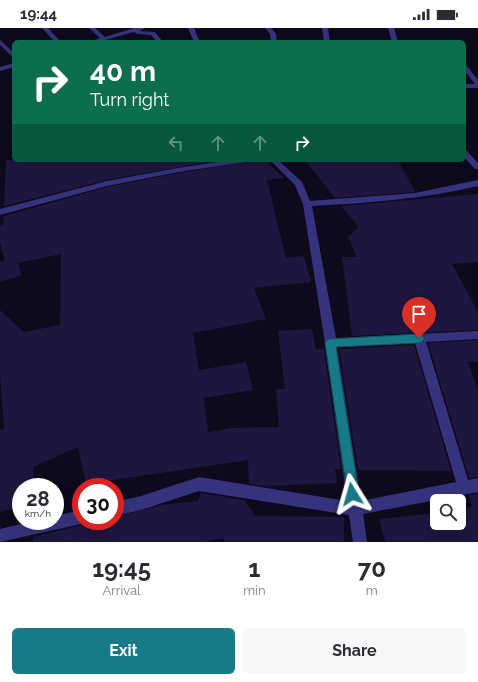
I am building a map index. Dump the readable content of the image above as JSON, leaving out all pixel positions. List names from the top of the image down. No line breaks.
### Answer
{"page":{"status":"19:44","turn":["40 m","Turn right"],"speed":"28 km/h","limit":"30","eta":["19:45","Arrival","1","min","70","m"],"buttons":["Exit","Share"]}}
